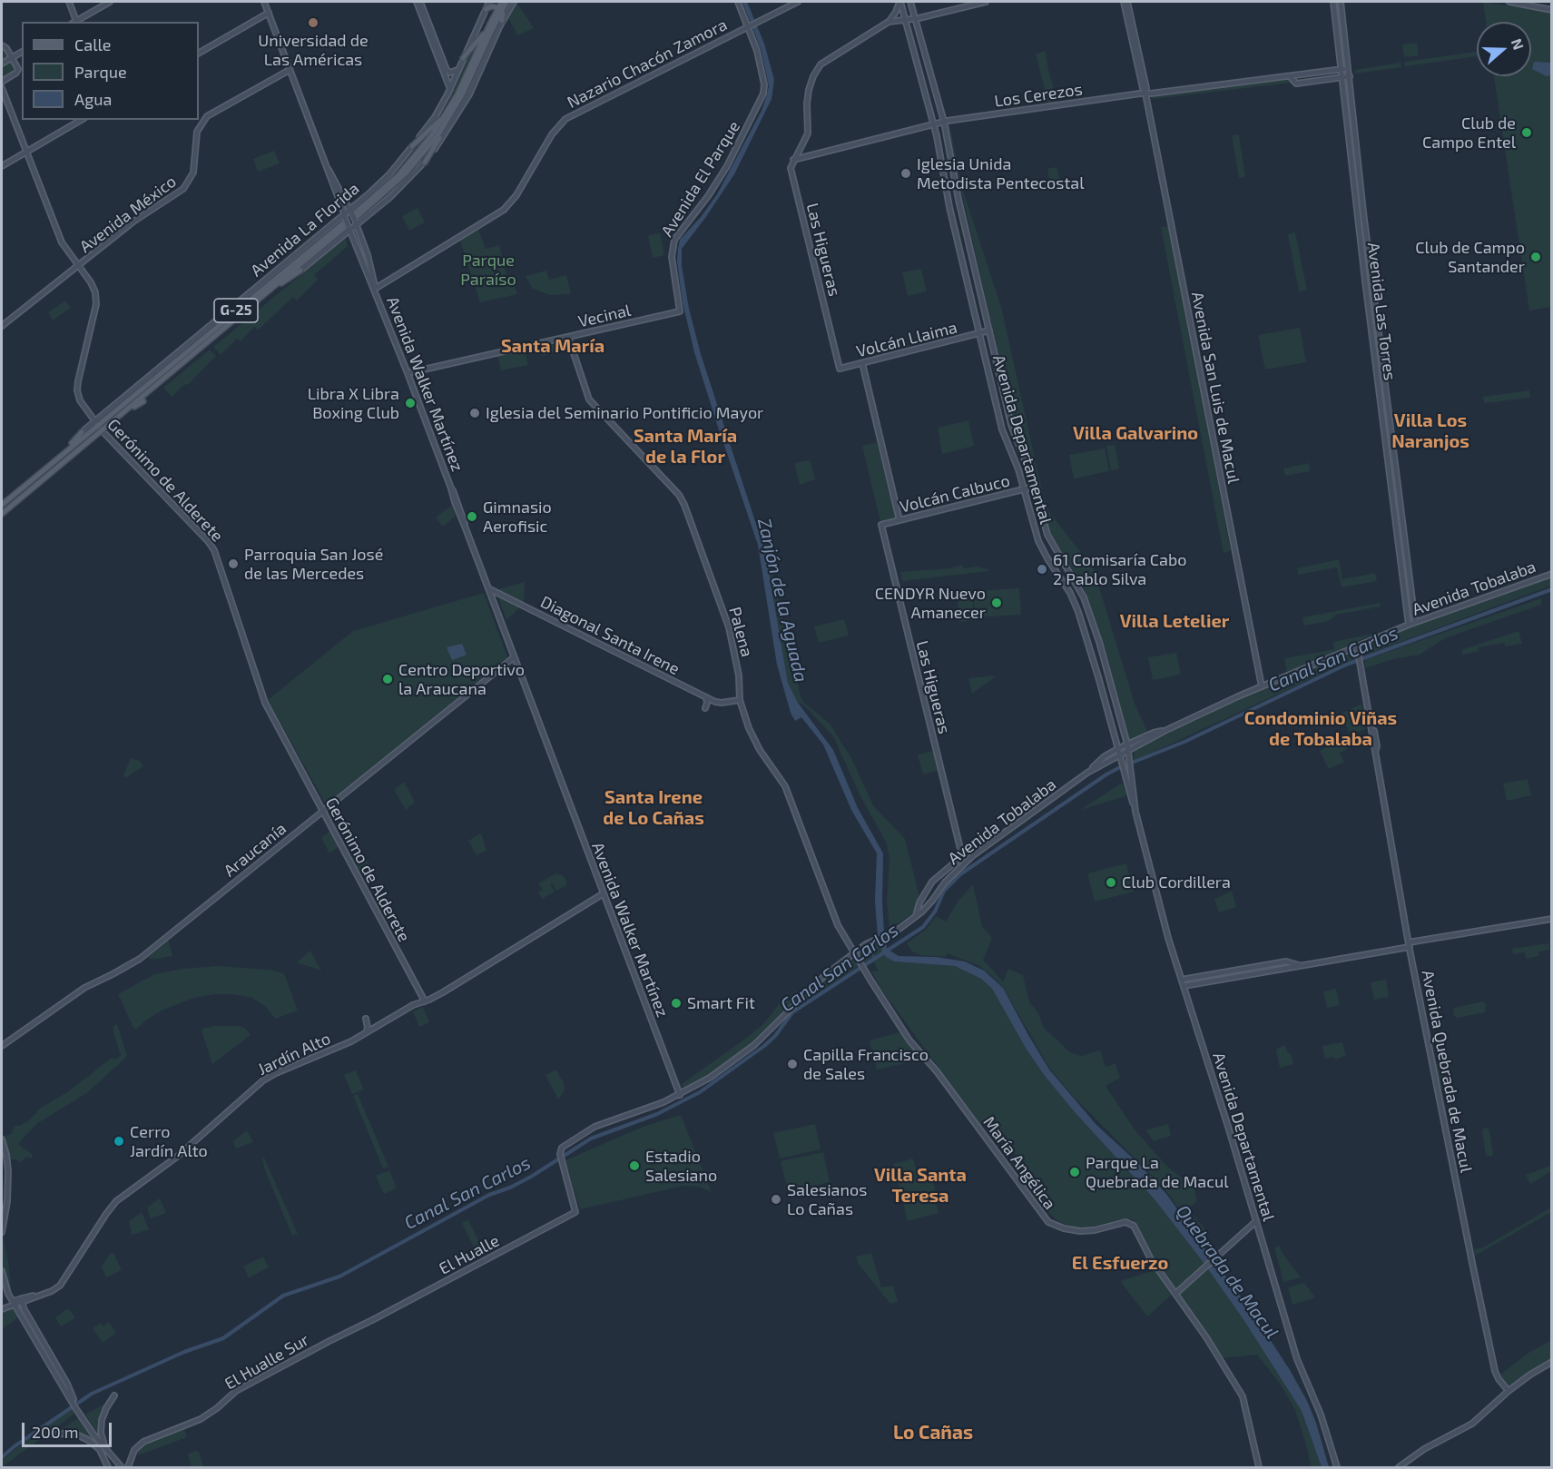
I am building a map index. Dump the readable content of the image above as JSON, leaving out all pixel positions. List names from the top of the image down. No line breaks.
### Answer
{"streets":{"main road":["Avenida La Florida","G-25"],"street":["Nazario Chacón Zamora","Los Cerezos","Avenida El Parque","Avenida México","Las Higueras","Avenida Las Torres","Vecinal","Volcán Llaima","Avenida Walker Martínez","Avenida San Luis de Macul","Avenida Departamental","Gerónimo de Alderete","Volcán Calbuco","Avenida Tobalaba","Palena","Diagonal Santa Irene","Araucanía","Jardín Alto","Avenida Quebrada de Macul","María Angélica","El Hualle","El Hualle Sur"]},"crossings":[["Nazario Chacón Zamora","Avenida El Parque"],["Nazario Chacón Zamora","Avenida Walker Martínez"],["Los Cerezos","Las Higueras"],["Los Cerezos","Avenida Las Torres"],["Los Cerezos","Avenida San Luis de Macul"],["Los Cerezos","Avenida Departamental"],["Avenida El Parque","Vecinal"],["Avenida México","Avenida Walker Martínez"],["Avenida México","Gerónimo de Alderete"],["Avenida La Florida","Avenida Walker Martínez"],["Avenida La Florida","Gerónimo de Alderete"],["Las Higueras","Volcán Llaima"],["Las Higueras","Volcán Calbuco"],["Avenida Las Torres","Avenida Tobalaba"],["Vecinal","Avenida Walker Martínez"],["Vecinal","Palena"],["Volcán Llaima","Avenida Departamental"],["Avenida Walker Martínez","Avenida Tobalaba"],["Avenida Walker Martínez","Diagonal Santa Irene"],["Avenida Walker Martínez","Araucanía"],["Avenida Walker Martínez","Jardín Alto"],["Avenida San Luis de Macul","Avenida Tobalaba"],["Avenida Departamental","Volcán Calbuco"],["Avenida Departamental","Avenida Tobalaba"],["Gerónimo de Alderete","Araucanía"],["Gerónimo de Alderete","Jardín Alto"],["Avenida Tobalaba","Palena"],["Avenida Tobalaba","Avenida Quebrada de Macul"],["Avenida Tobalaba","María Angélica"],["Avenida Tobalaba","El Hualle"],["Palena","Diagonal Santa Irene"],["Palena","María Angélica"],["El Hualle","El Hualle Sur"]],"districts":["Santa María","Villa Los Naranjos","Villa Galvarino","Santa María de la Flor","Villa Letelier","Condominio Viñas de Tobalaba","Santa Irene de Lo Cañas","Villa Santa Teresa","El Esfuerzo","Lo Cañas"],"water":["Zanjón de la Aguada","Canal San Carlos","Quebrada de Macul"],"parks":["Parque Paraíso"],"places":["Universidad de Las Américas","Club de Campo Entel","Iglesia Unida Metodista Pentecostal","Club de Campo Santander","Libra X Libra Boxing Club","Iglesia del Seminario Pontificio Mayor","Gimnasio Aerofisic","Parroquia San José de las Mercedes","61 Comisaría Cabo 2 Pablo Silva","CENDYR Nuevo Amanecer","Centro Deportivo la Araucana","Club Cordillera","Smart Fit","Capilla Francisco de Sales","Cerro Jardín Alto","Estadio Salesiano","Parque La Quebrada de Macul","Salesianos Lo Cañas"],"legend":["Calle","Parque","Agua"],"scale_bar":"200 m","north":"right"}
